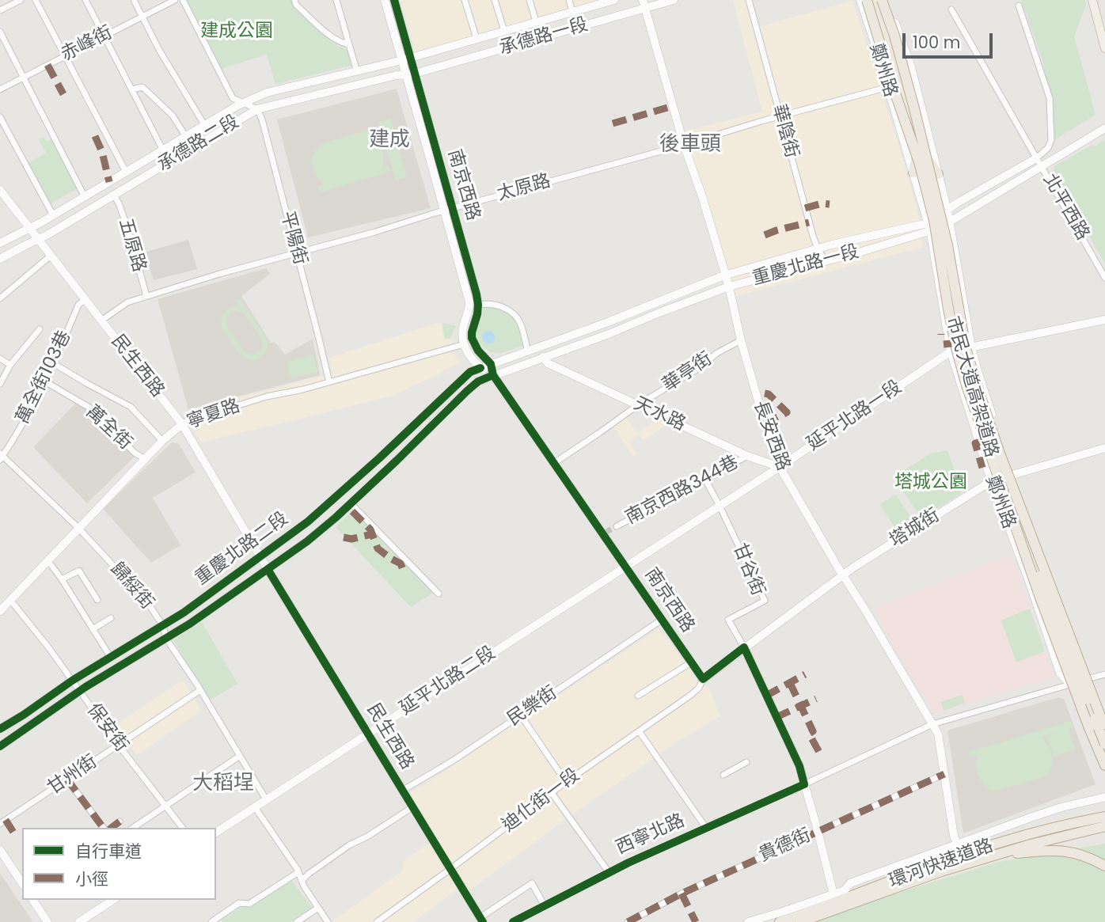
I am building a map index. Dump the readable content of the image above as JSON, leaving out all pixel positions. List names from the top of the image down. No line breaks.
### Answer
{"streets":{"highway":["市民大道高架道路","環河快速道路"],"street":["承德路一段","赤峰街","鄭州路","華陰街","承德路二段","南京西路","太原路","北平西路","平陽街","五原路","重慶北路一段","民生西路","華亭街","萬全街103巷","寧夏路","天水路","延平北路一段","萬全街","長安西路","南京西路344巷","塔城街","重慶北路二段","甘谷街","歸綏街","延平北路二段","民樂街","保安街","甘州街","迪化街一段","西寧北路","貴德街"]},"crossings":[["承德路一段","承德路二段"],["承德路一段","南京西路"],["承德路一段","長安西路"],["鄭州路","太原路"],["鄭州路","重慶北路一段"],["鄭州路","市民大道高架道路"],["鄭州路","延平北路一段"],["鄭州路","塔城街"],["鄭州路","西寧北路"],["華陰街","太原路"],["華陰街","重慶北路一段"],["承德路二段","南京西路"],["承德路二段","平陽街"],["承德路二段","五原路"],["承德路二段","民生西路"],["南京西路","太原路"],["南京西路","重慶北路一段"],["南京西路","華亭街"],["南京西路","寧夏路"],["南京西路","延平北路一段"],["南京西路","重慶北路二段"],["南京西路","延平北路二段"],["南京西路","民樂街"],["南京西路","迪化街一段"],["太原路","平陽街"],["太原路","五原路"],["太原路","民生西路"],["太原路","長安西路"],["北平西路","重慶北路一段"],["平陽街","寧夏路"],["重慶北路一段","天水路"],["重慶北路一段","長安西路"],["重慶北路一段","重慶北路二段"],["民生西路","萬全街103巷"],["民生西路","寧夏路"],["民生西路","重慶北路二段"],["民生西路","延平北路二段"],["民生西路","民樂街"],["民生西路","迪化街一段"],["華亭街","天水路"],["華亭街","長安西路"],["萬全街103巷","萬全街"],["萬全街103巷","歸綏街"],["寧夏路","萬全街"],["寧夏路","歸綏街"],["寧夏路","保安街"],["天水路","延平北路一段"],["天水路","長安西路"],["天水路","南京西路344巷"],["延平北路一段","長安西路"],["延平北路一段","甘谷街"],["延平北路一段","延平北路二段"],["長安西路","塔城街"],["長安西路","西寧北路"],["長安西路","貴德街"],["塔城街","甘谷街"],["重慶北路二段","歸綏街"],["重慶北路二段","保安街"],["歸綏街","延平北路二段"],["歸綏街","甘州街"],["保安街","甘州街"]],"districts":["建成","後車頭","大稻埕"],"parks":["建成公園","塔城公園"],"legend":["自行車道","小徑"],"scale_bar":"100 m"}
